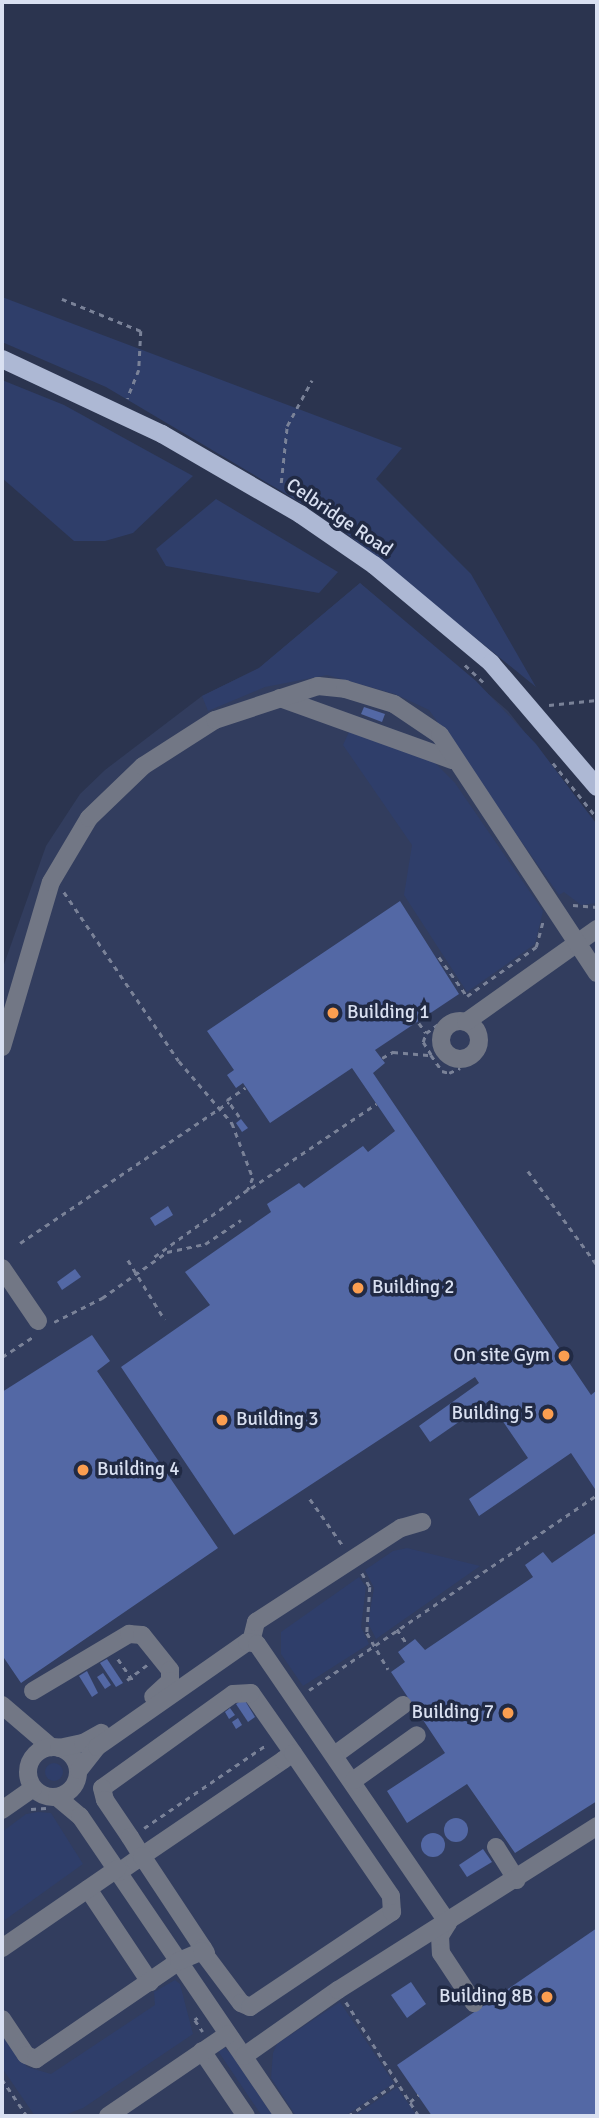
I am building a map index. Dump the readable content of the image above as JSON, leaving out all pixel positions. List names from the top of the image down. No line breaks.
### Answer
{"streets":{"main road":["Celbridge Road"]},"places":["Building 1","Building 2","On site Gym","Building 5","Building 3","Building 4","Building 7","Building 8B"]}
